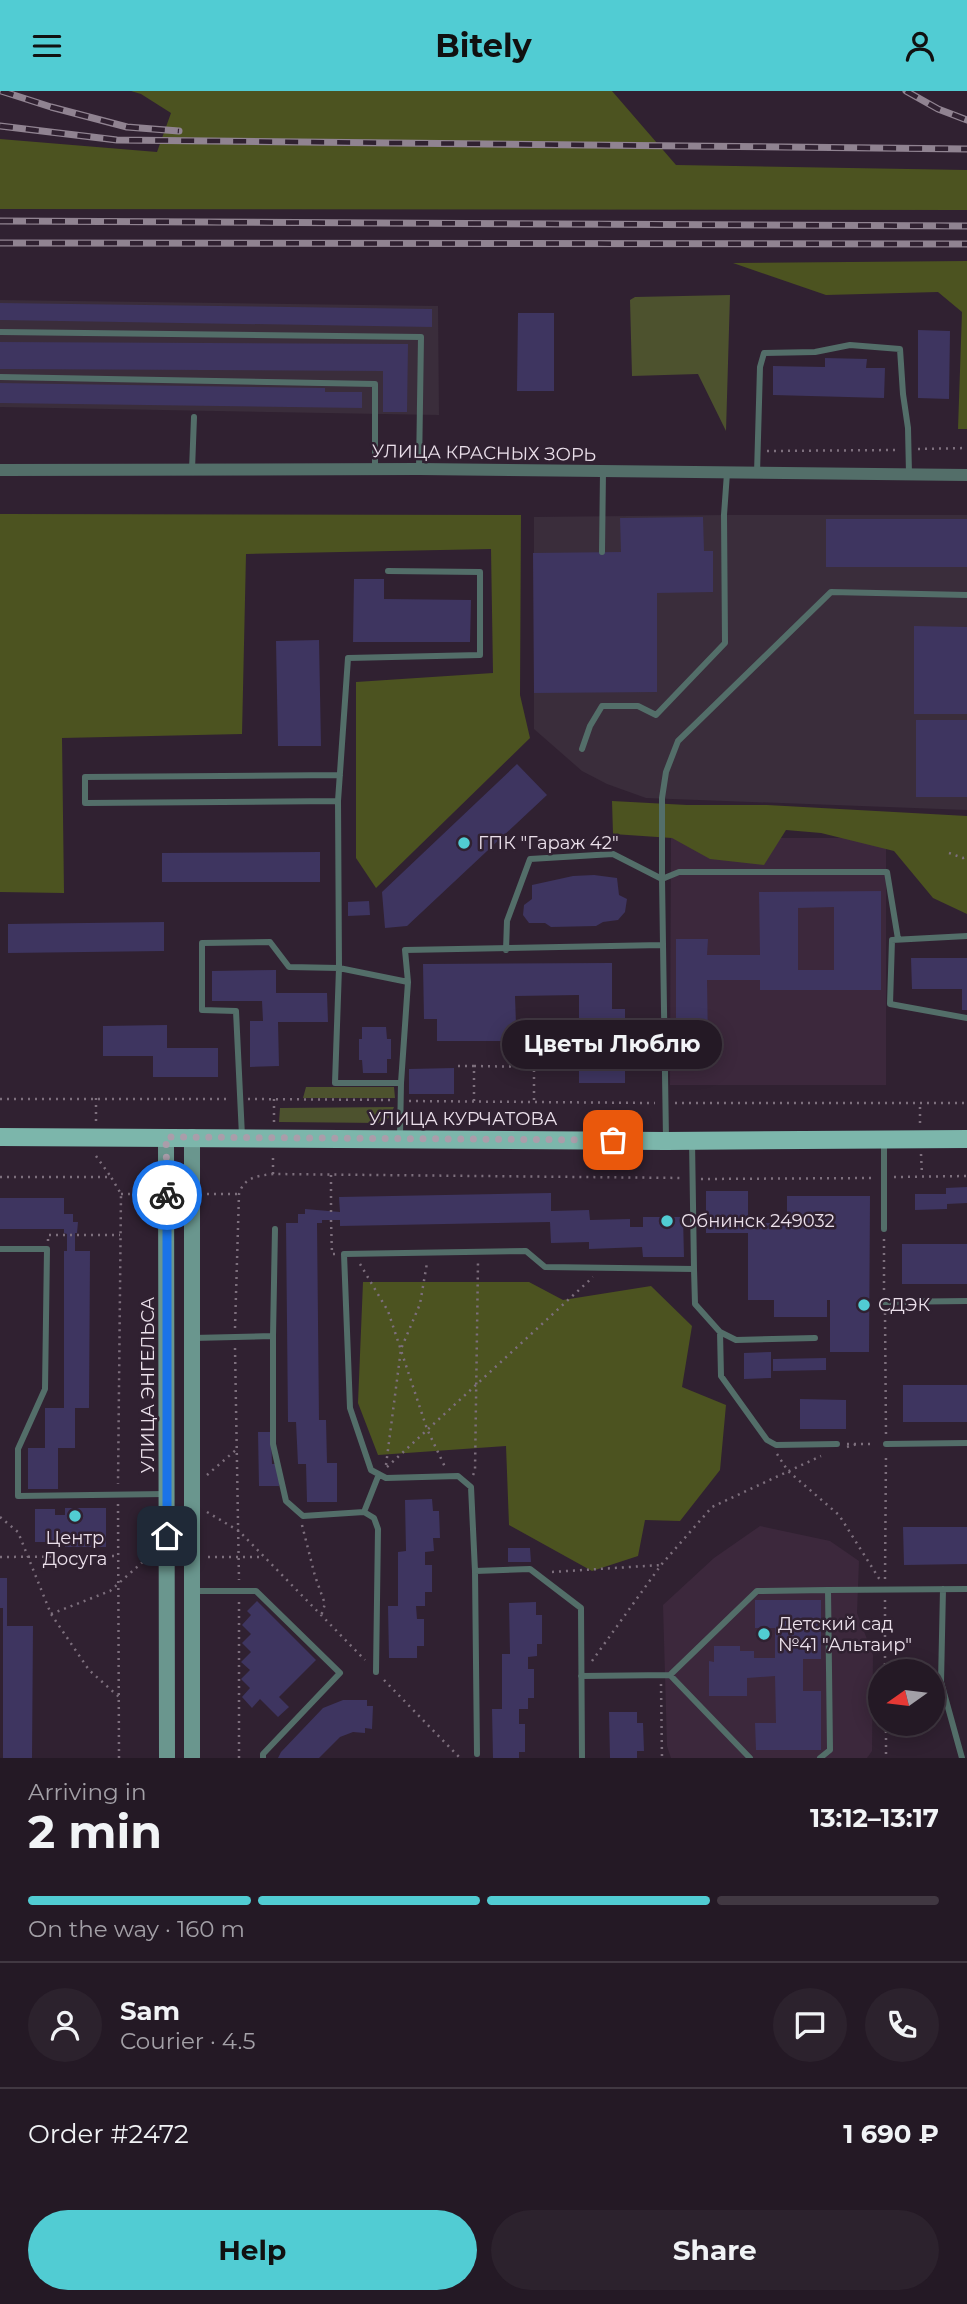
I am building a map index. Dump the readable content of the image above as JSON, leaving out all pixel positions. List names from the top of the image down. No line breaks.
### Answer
{"streets":{"main road":["УЛИЦА КУРЧАТОВА","УЛИЦА ЭНГЕЛЬСА"],"street":["УЛИЦА КРАСНЫХ ЗОРЬ"]},"crossings":[["УЛИЦА КУРЧАТОВА","УЛИЦА ЭНГЕЛЬСА"]],"places":["ГПК \"Гараж 42\"","Цветы Люблю","Обнинск 249032","СДЭК","Центр Досуга","Детский сад №41 \"Альтаир\""],"north":"left","page":{"header":"Bitely","bubble":"Цветы Люблю","heading":["2 min","Arriving in","13:12–13:17"],"panel":["Sam","Courier · 4.5","Order #2472","1 690 ₽"],"bar":"On the way · 160 m","buttons":["Help","Share"]}}
